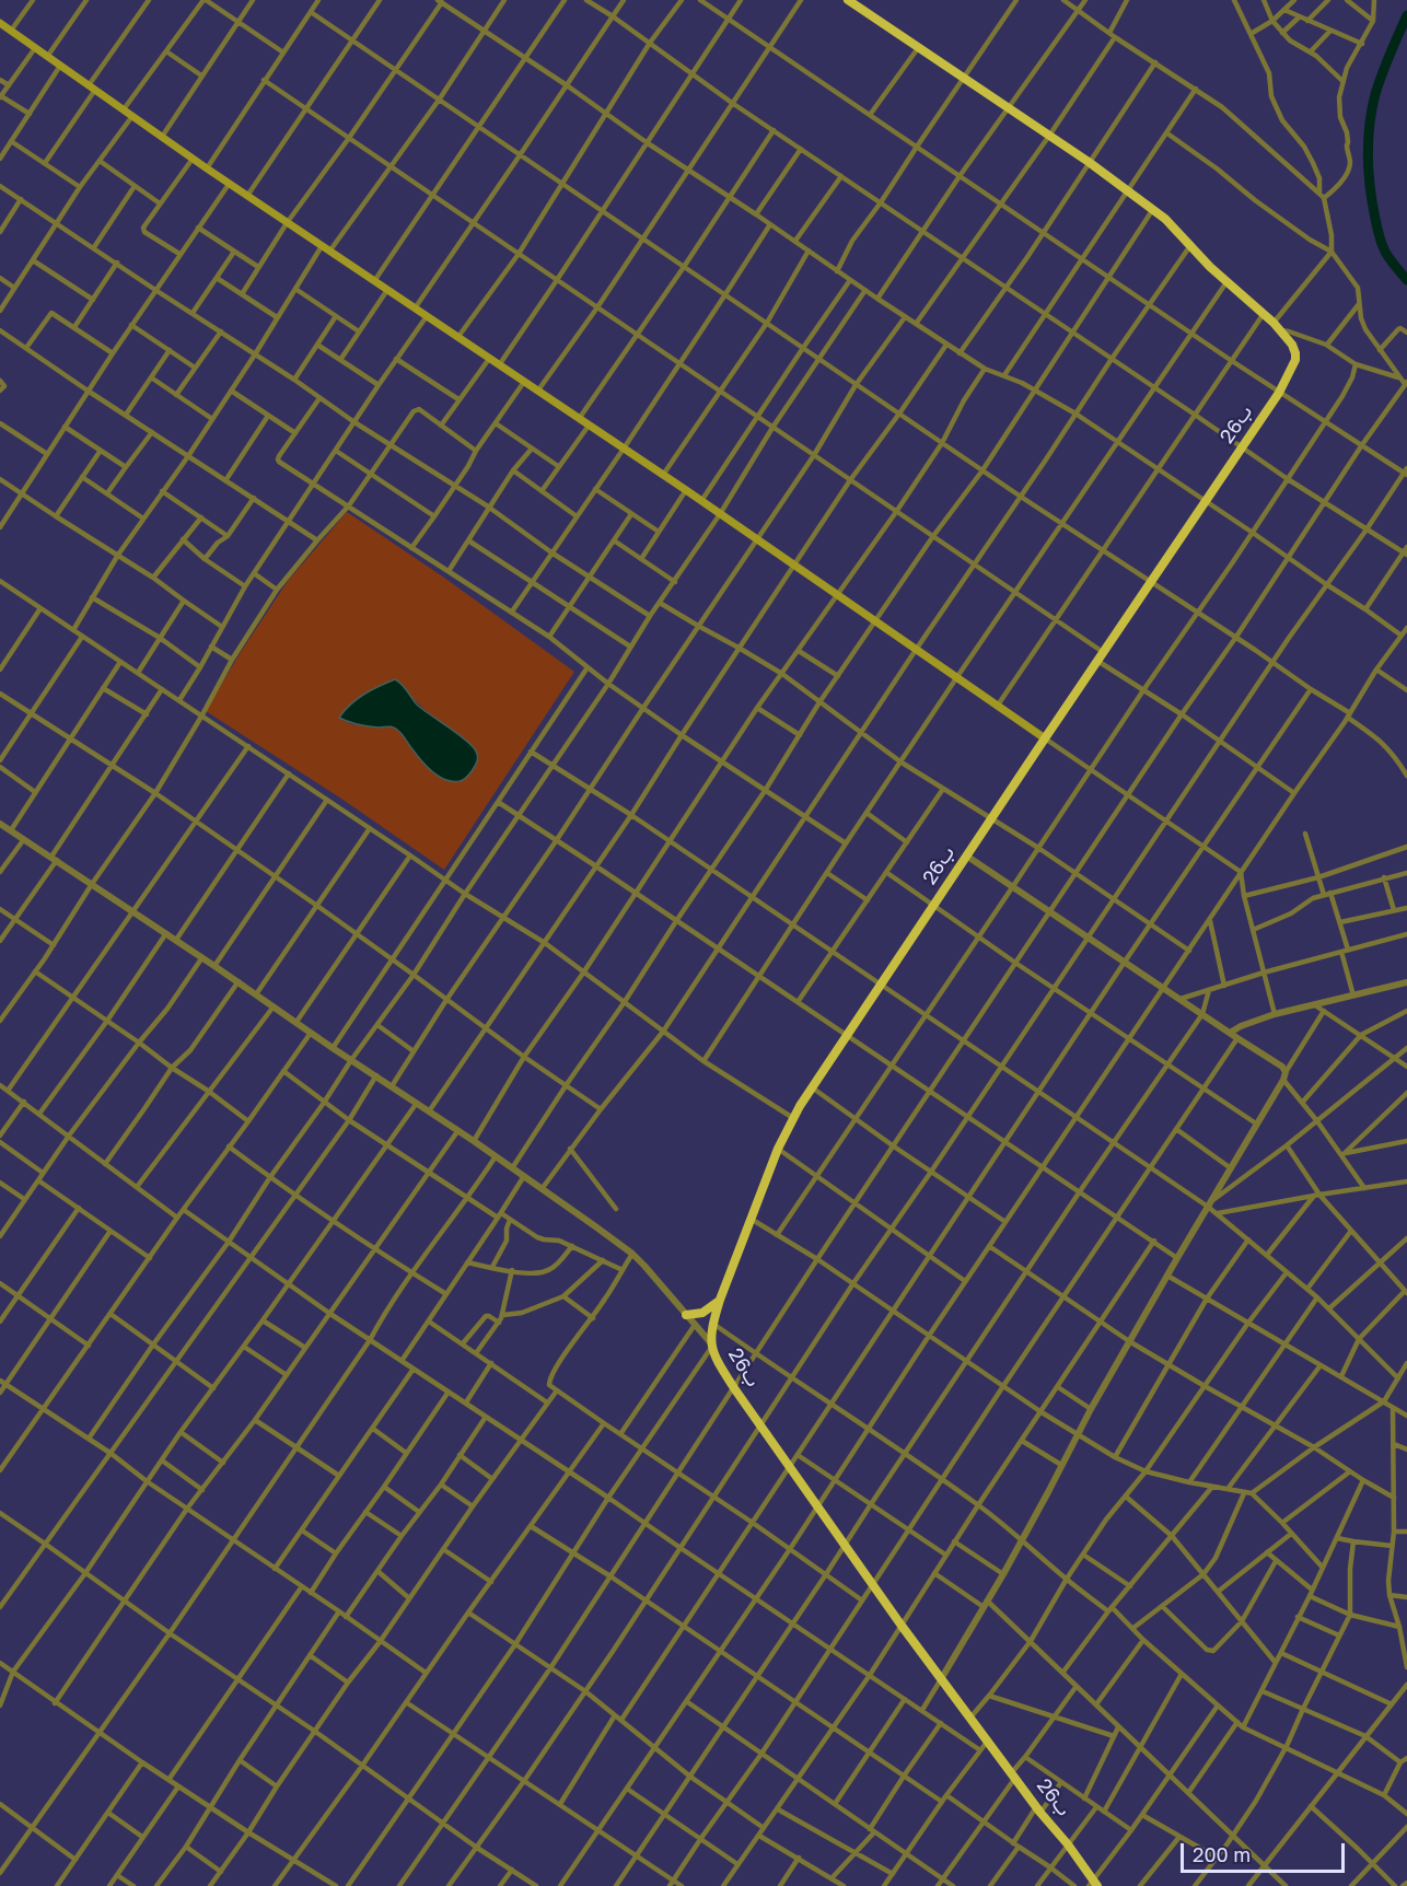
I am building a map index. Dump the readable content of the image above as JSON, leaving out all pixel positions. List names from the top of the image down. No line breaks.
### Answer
{"streets":{"highway":["26ب"]},"scale_bar":"200 m"}
